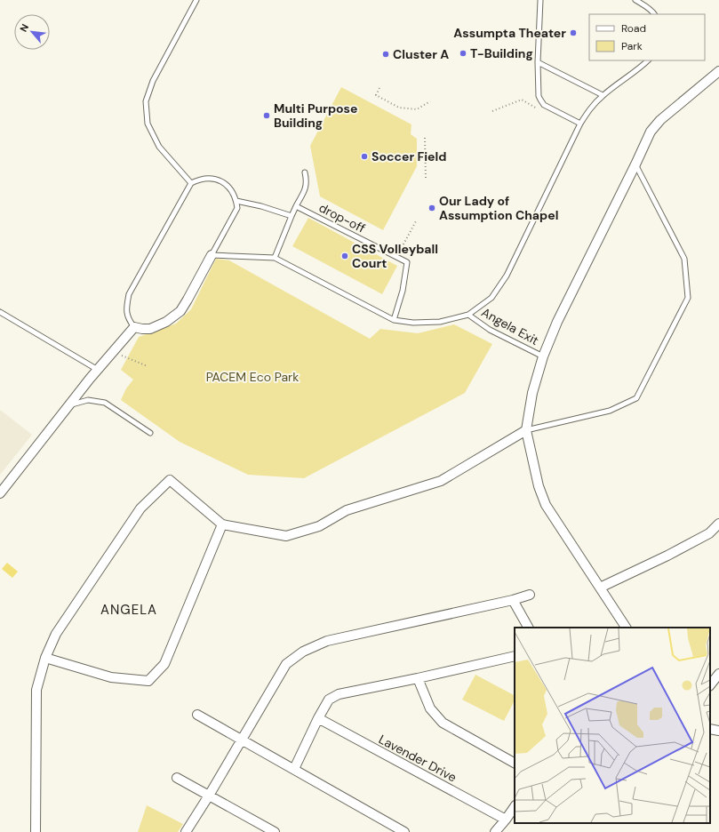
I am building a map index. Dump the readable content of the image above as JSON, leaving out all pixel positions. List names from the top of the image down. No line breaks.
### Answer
{"streets":{"street":["Lavender Drive"],"lane":["drop-off","Angela Exit"]},"districts":["ANGELA"],"parks":["PACEM Eco Park"],"places":["Assumpta Theater","T-Building","Cluster A","Multi Purpose Building","Soccer Field","Our Lady of Assumption Chapel","CSS Volleyball Court"],"legend":["Road","Park"],"north":"top left"}
